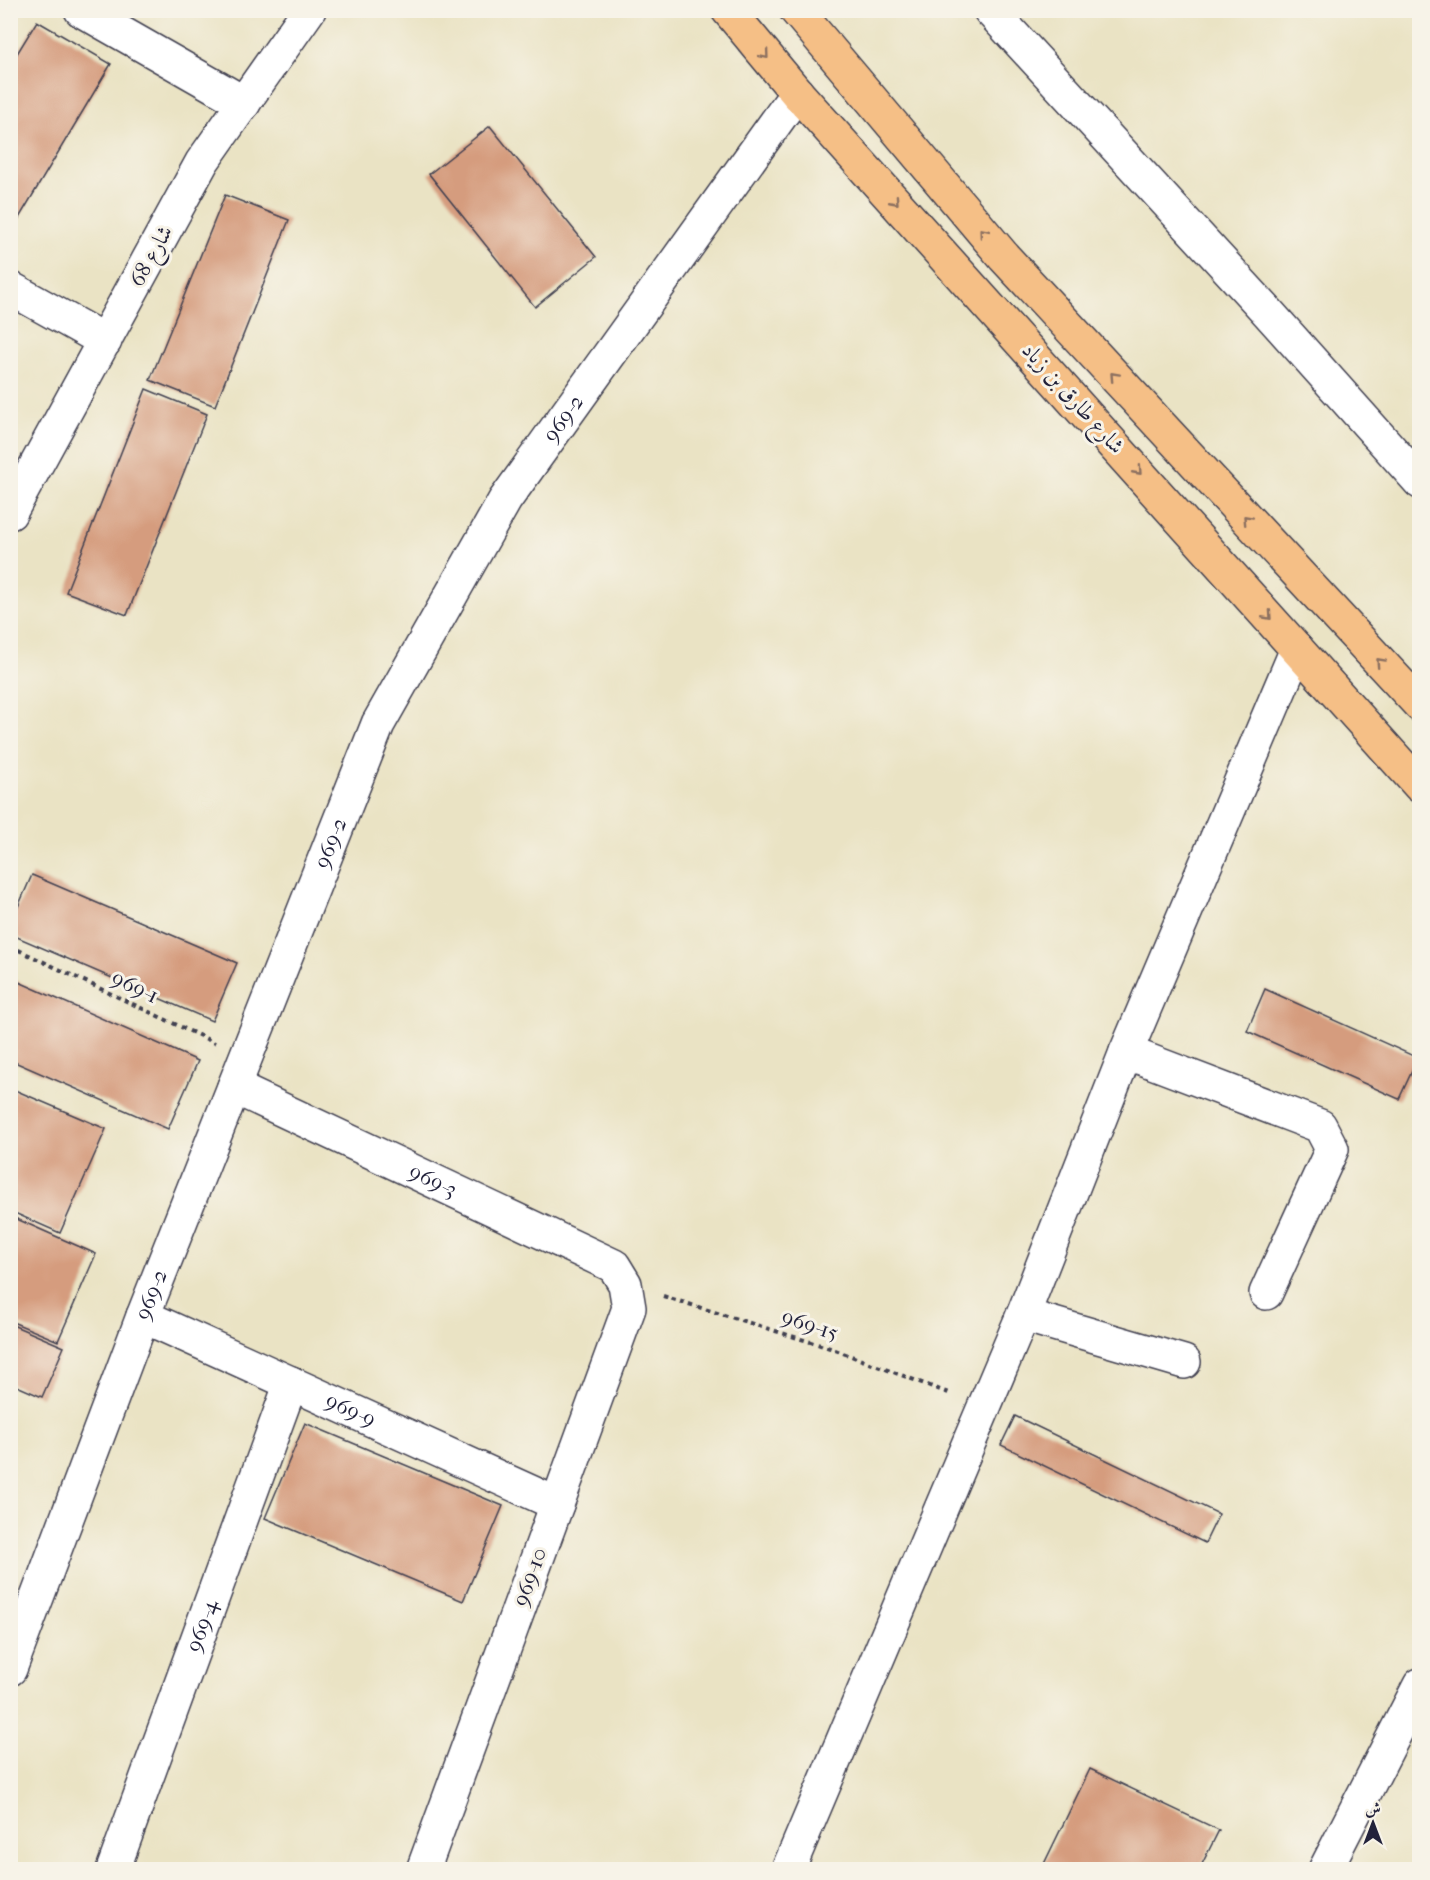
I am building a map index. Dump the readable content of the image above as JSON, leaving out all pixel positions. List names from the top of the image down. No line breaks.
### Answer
{"streets":{"main road":["شارع طارق بن زياد"],"street":["شارع 68","969-2","969-3","969-9","969-10","969-4"],"path":["969-1","969-15"]},"crossings":[["شارع طارق بن زياد","969-2"],["969-2","969-1"],["969-2","969-3"],["969-2","969-9"],["969-1","969-3"],["969-3","969-15"],["969-3","969-10"],["969-15","969-10"],["969-9","969-10"],["969-9","969-4"]],"north":"top"}
